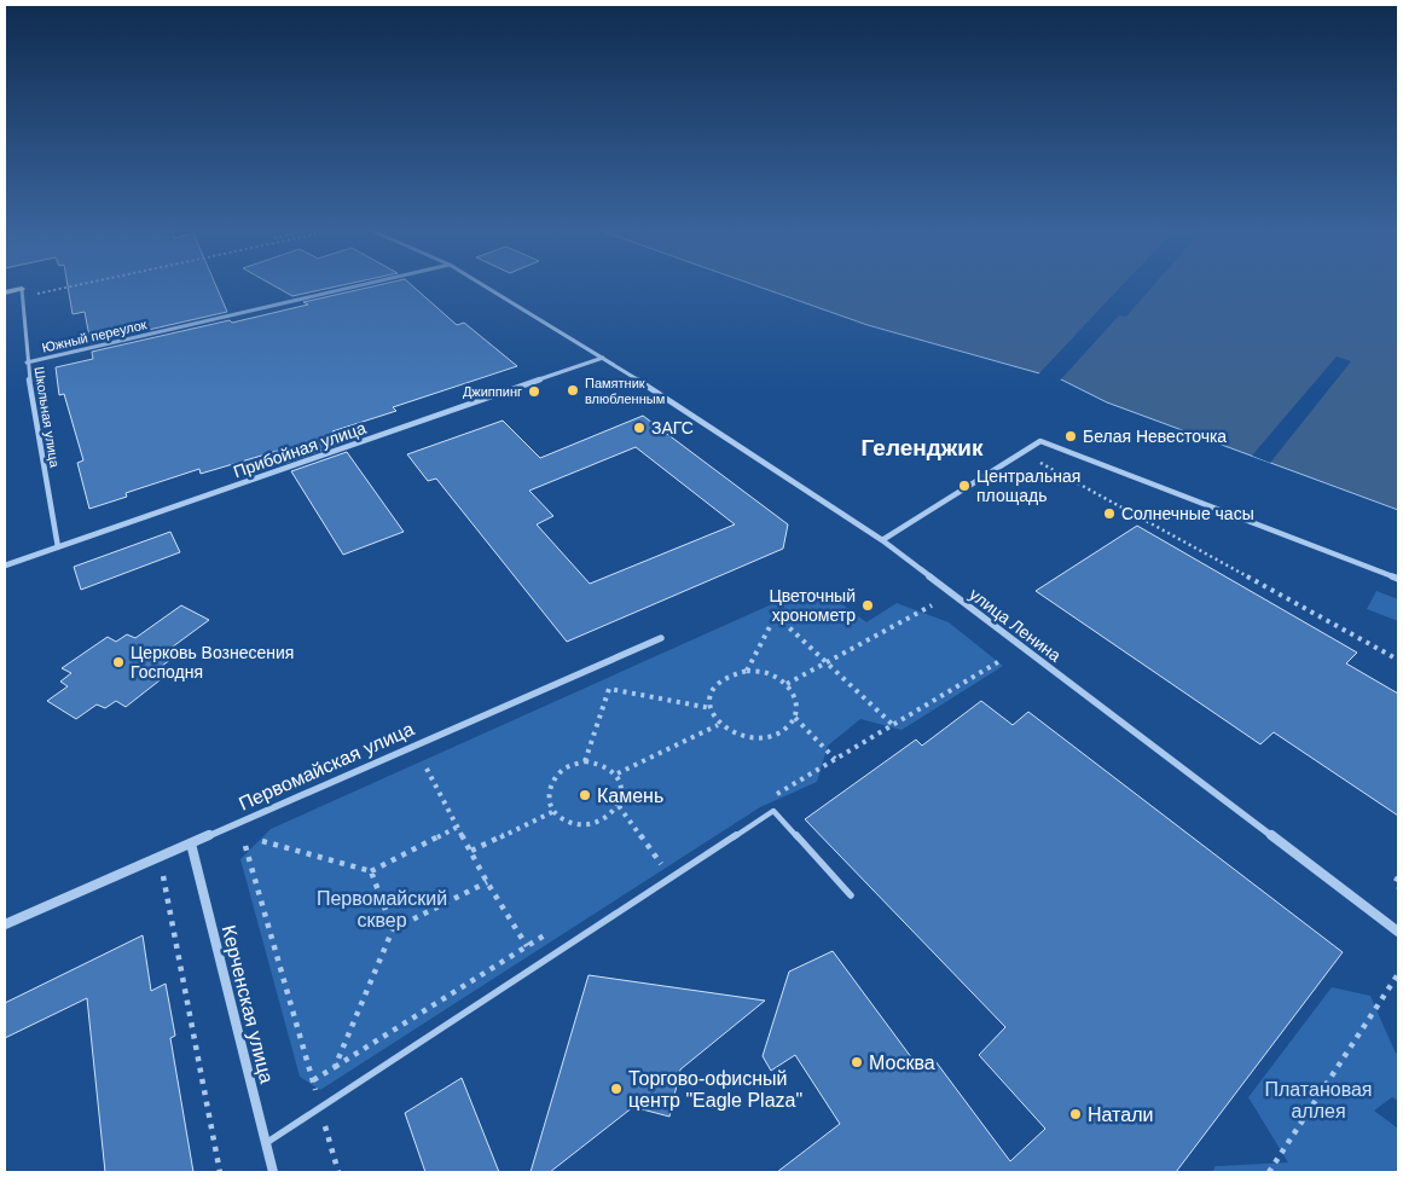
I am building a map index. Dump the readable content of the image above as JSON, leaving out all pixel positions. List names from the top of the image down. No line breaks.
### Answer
{"streets":{"street":["Южный переулок","Школьная улица","Прибойная улица","улица Ленина","Первомайская улица","Керченская улица"]},"crossings":[["Южный переулок","Школьная улица"],["Школьная улица","Прибойная улица"],["Прибойная улица","улица Ленина"],["Первомайская улица","Керченская улица"]],"districts":["Геленджик"],"parks":["Первомайский сквер","Платановая аллея"],"places":["Памятник влюбленным","Джиппинг","ЗАГС","Белая Невесточка","Центральная площадь","Солнечные часы","Цветочный хронометр","Церковь Вознесения Господня","Камень","Москва","Торгово-офисный центр \"Eagle Plaza\"","Натали"]}
